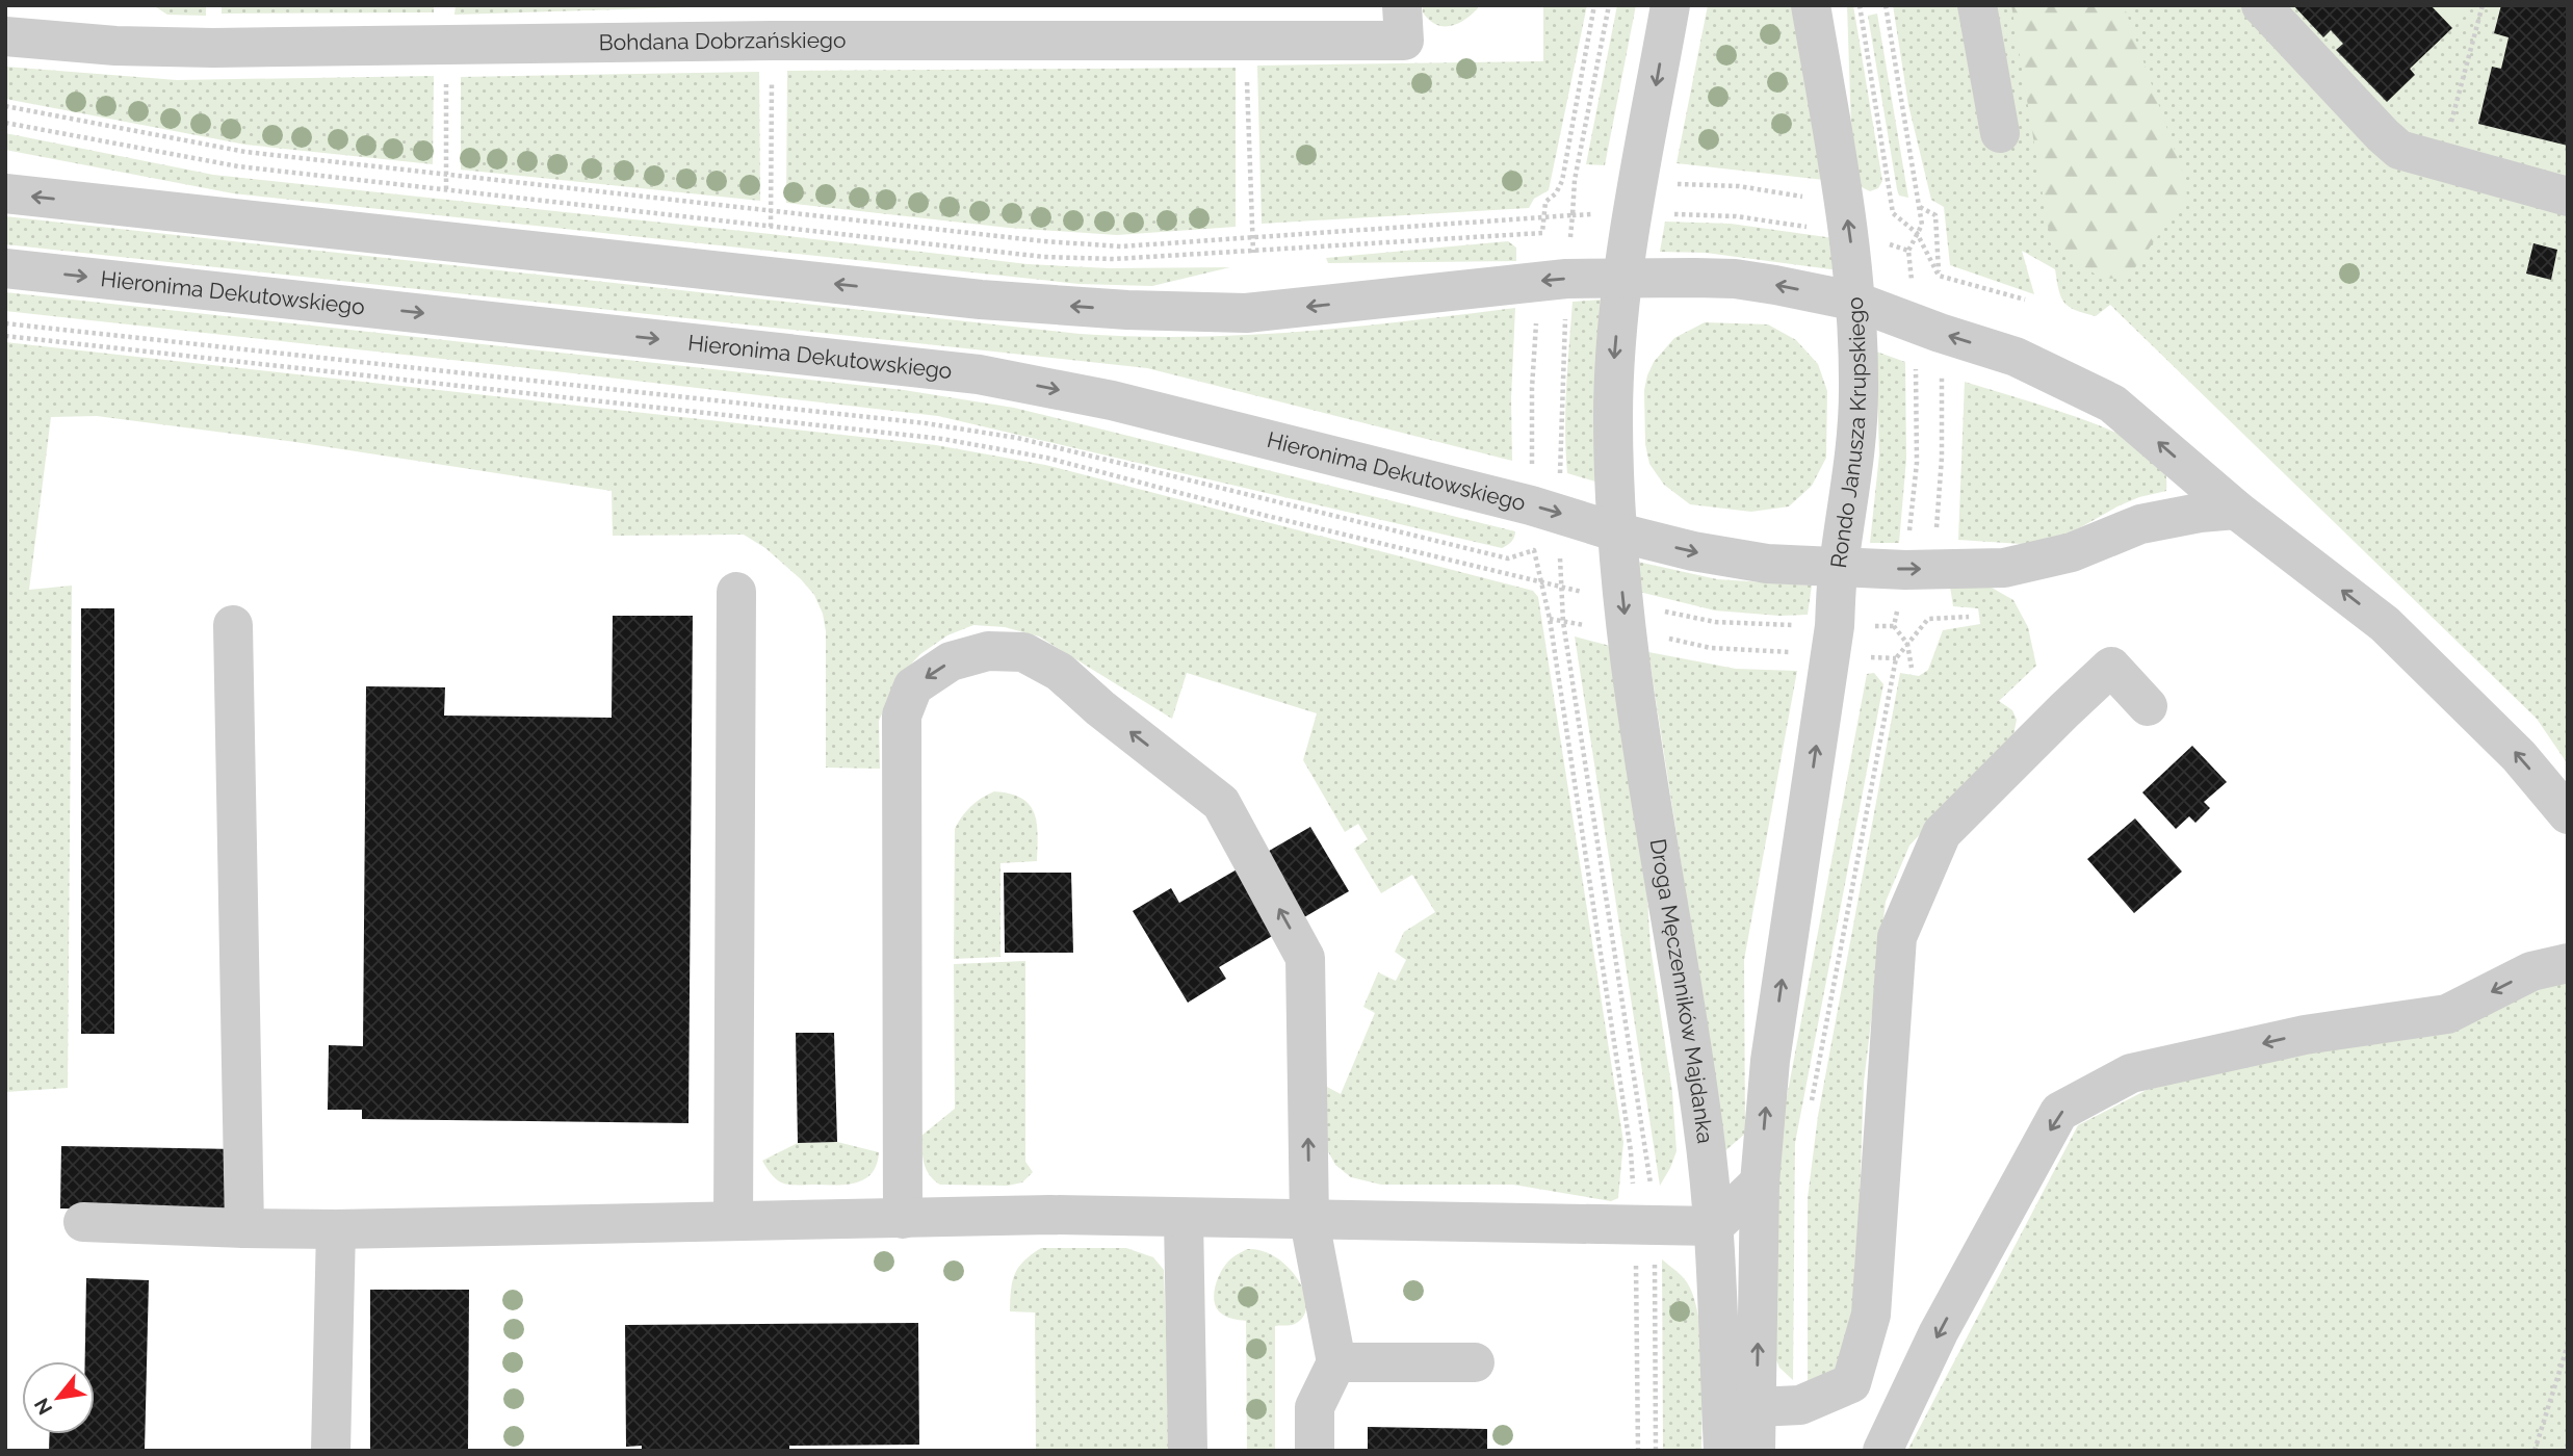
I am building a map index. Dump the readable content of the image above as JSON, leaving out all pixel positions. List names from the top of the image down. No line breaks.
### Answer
{"streets":{"street":["Bohdana Dobrzańskiego","Hieronima Dekutowskiego","Rondo Janusza Krupskiego","Droga Męczenników Majdanka"]},"crossings":[["Hieronima Dekutowskiego","Rondo Janusza Krupskiego"],["Hieronima Dekutowskiego","Droga Męczenników Majdanka"],["Rondo Janusza Krupskiego","Droga Męczenników Majdanka"]],"north":"bottom left"}
